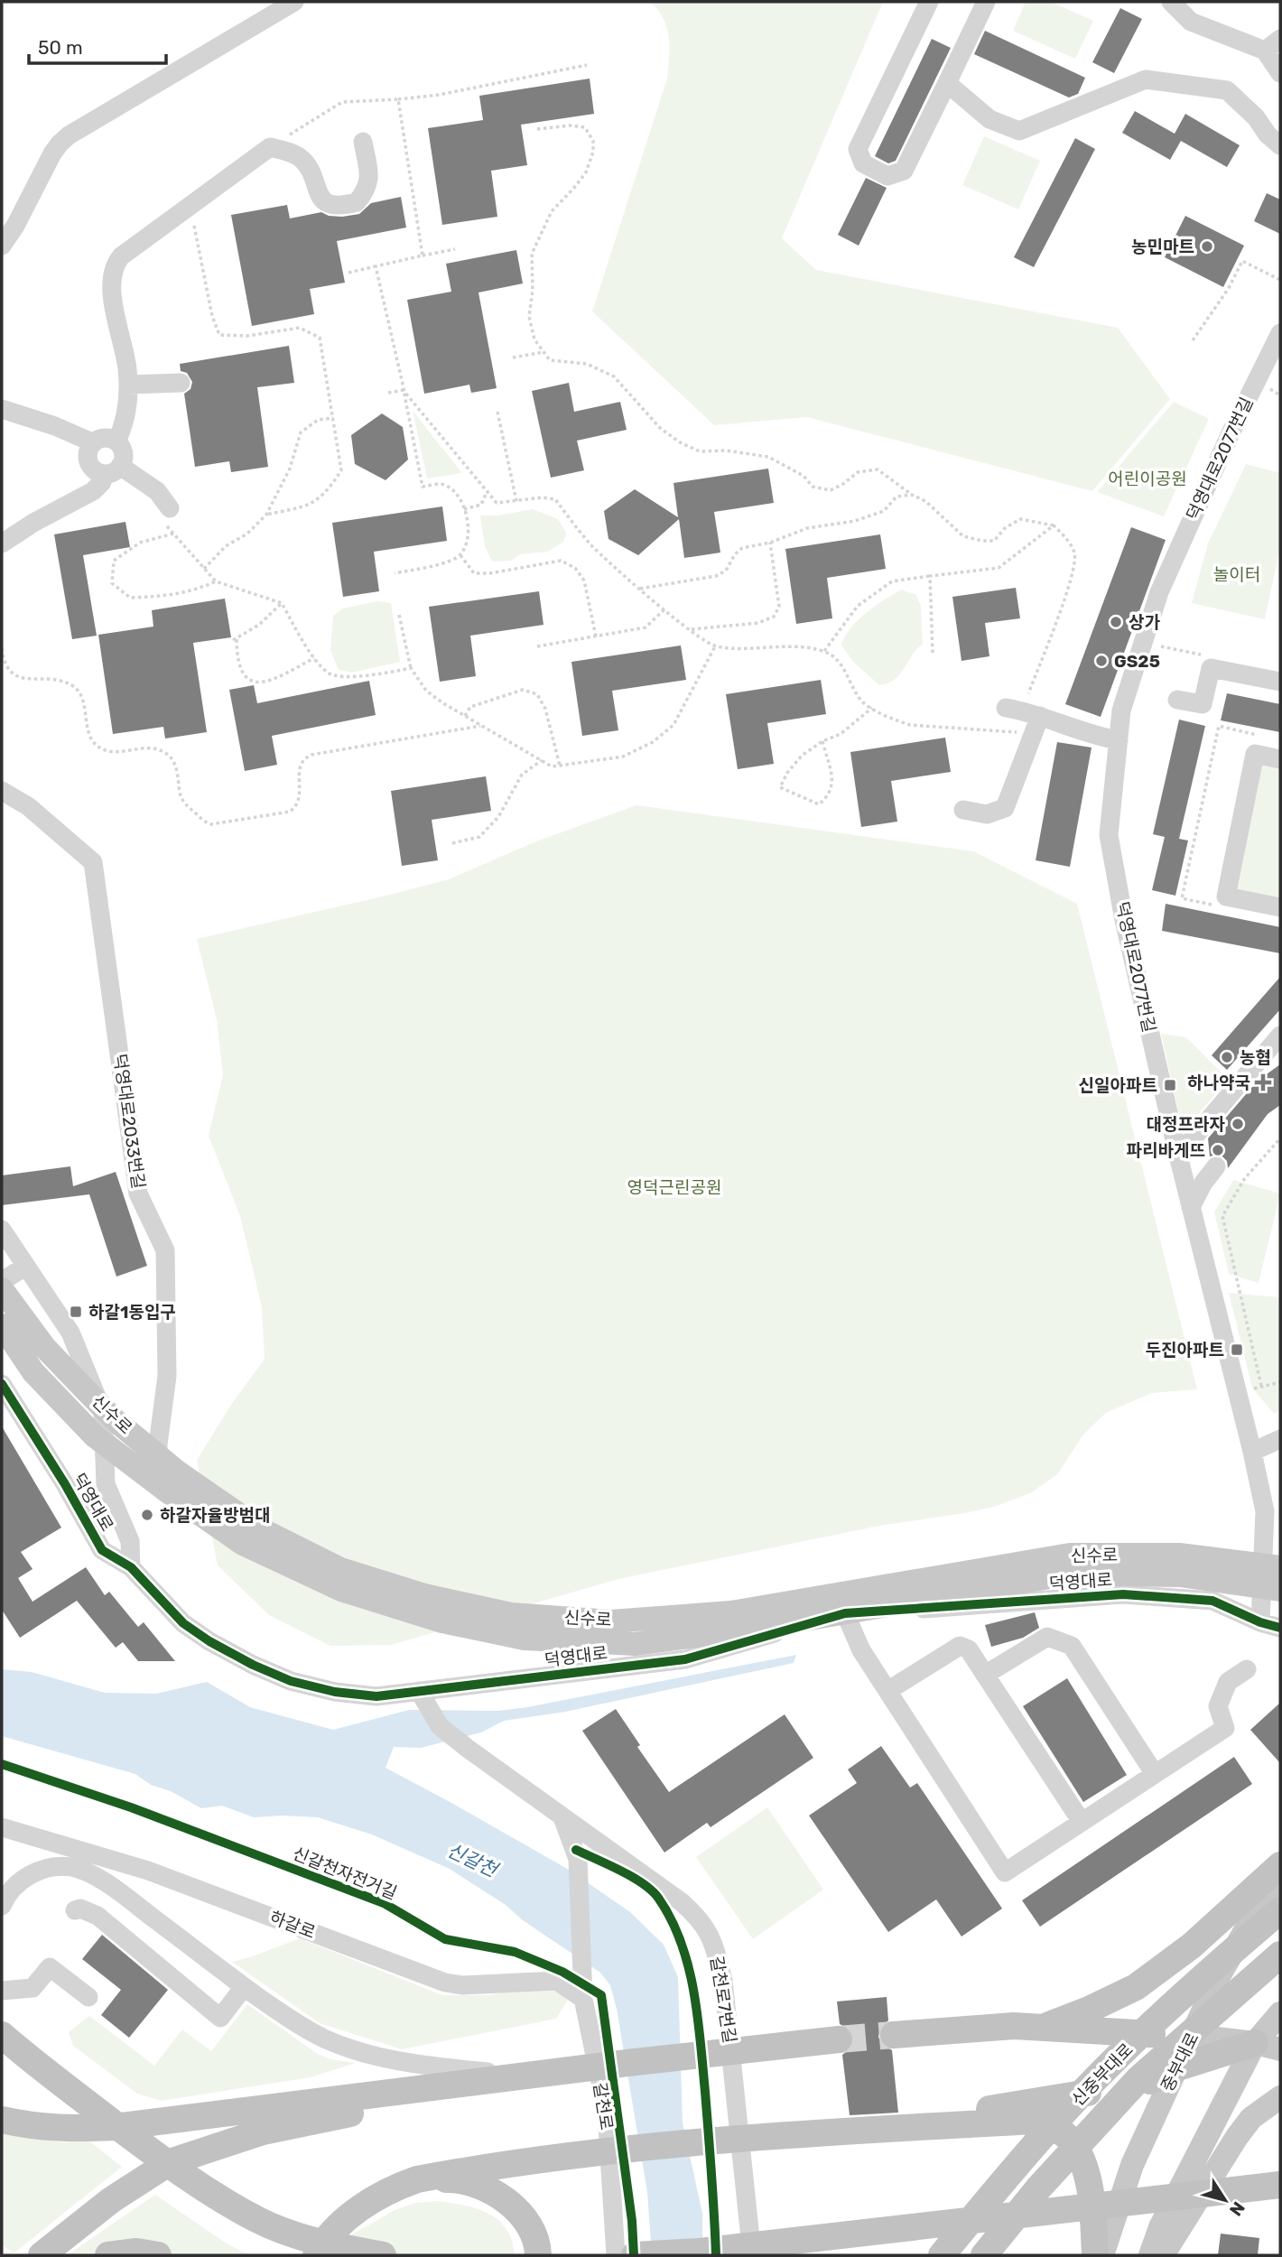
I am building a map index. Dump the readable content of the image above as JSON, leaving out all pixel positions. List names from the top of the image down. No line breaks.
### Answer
{"streets":{"highway":["신중부대로"],"main road":["신수로","중부대로"],"street":["덕영대로2077번길","덕영대로2033번길","덕영대로","하갈로","갈천로7번길","갈천로"],"cycle path":["신갈천자전거길"]},"crossings":[["덕영대로2077번길","덕영대로"],["하갈로","갈천로"],["갈천로7번길","갈천로"]],"water":["신갈천"],"parks":["어린이공원","놀이터","영덕근린공원"],"places":{"other":["농민마트","상가","GS25","농협","대정프라자","파리바게뜨","하갈자율방범대"],"health":["하나약국"],"transit":["신일아파트","하갈1동입구","두진아파트"]},"scale_bar":"50 m","north":"bottom right"}
